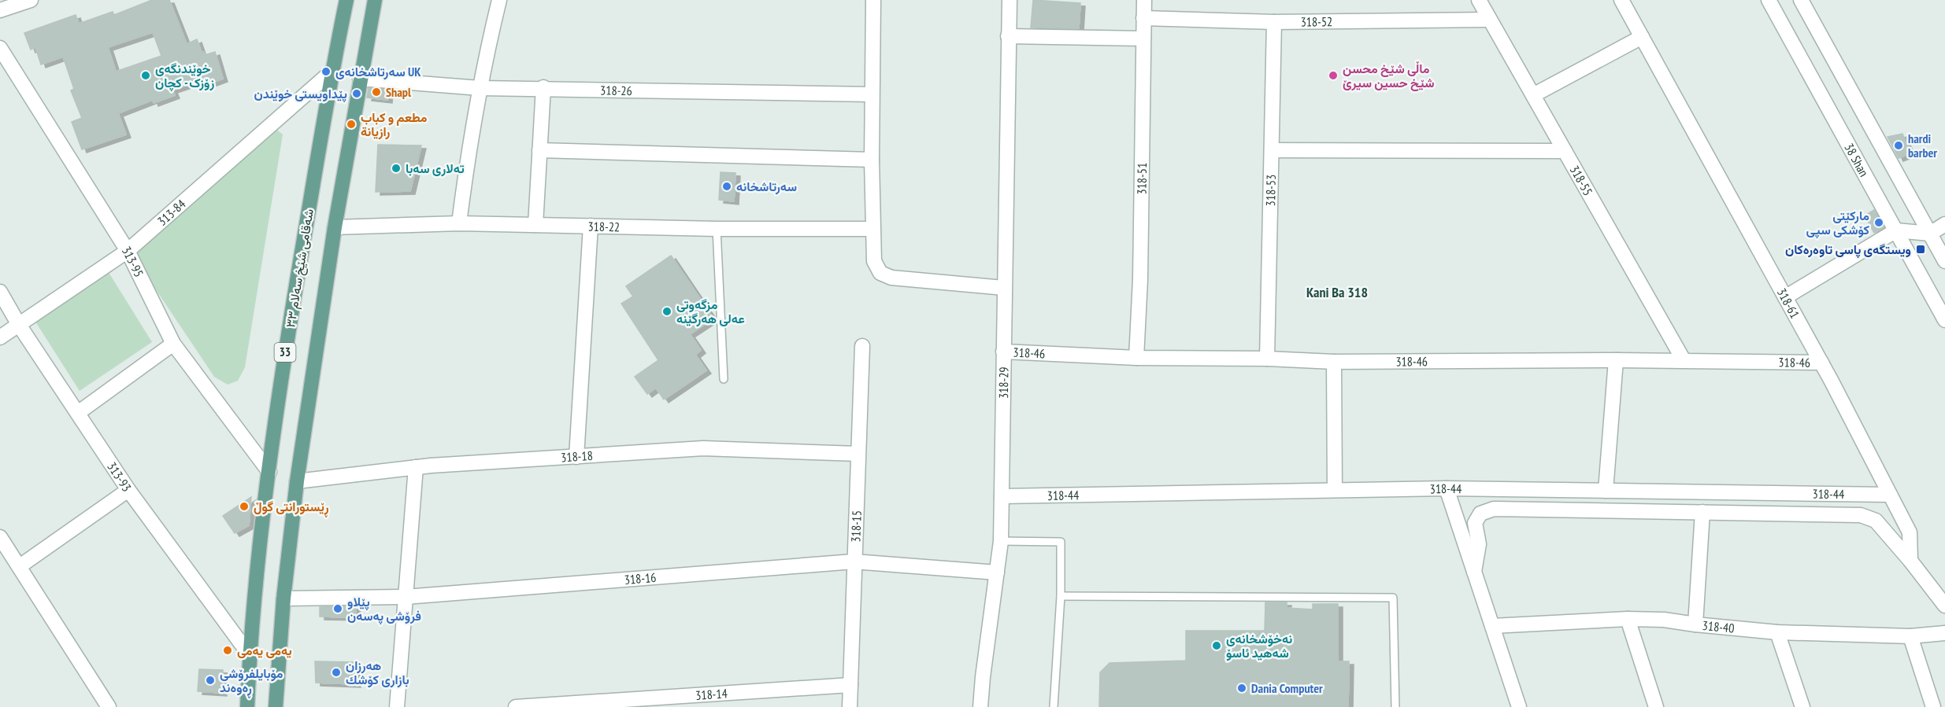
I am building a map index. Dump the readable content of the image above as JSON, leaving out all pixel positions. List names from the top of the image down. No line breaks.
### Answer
{"streets":{"main road":["شەقامی شێخ سەلام ٣٣","33"],"street":["318-52","318-26","38 Shan","318-51","318-55","318-53","313-84","318-22","313-95","318-61","318-46","318-29","318-18","313-93","318-44","318-15","318-16","318-40","318-14"]},"crossings":[["318-52","318-51"],["318-52","318-55"],["318-52","318-53"],["318-26","33"],["318-51","318-46"],["318-55","318-46"],["318-53","318-46"],["313-84","313-95"],["313-84","شەقامی شێخ سەلام ٣٣"],["313-84","313-93"],["318-22","33"],["313-95","شەقامی شێخ سەلام ٣٣"],["شەقامی شێخ سەلام ٣٣","313-93"],["318-61","318-46"],["318-61","318-44"],["33","318-18"],["33","318-16"],["318-46","318-29"],["318-29","318-44"],["318-29","318-16"],["318-18","318-15"],["318-15","318-16"],["318-15","318-14"]],"districts":["Kani Ba 318"],"places":{"other":["سەرتاشخانەی UK","خوێندنگەی زۆزک - کچان","ماڵی شێخ محسن شێخ حسین سیرێ","Shapl","پێداویستی خوێندن","مطعم و كباب رازيانة","hardi barber","تەلاری سەبا","سەرتاشخانە","مارکێتی کۆشکی سپی","مزگەوتی عەلی هەرگێنە","ڕێستورانتی گوڵ","پێلاو فرۆشی پەسەن","نەخۆشخانەی شەهید ئاسۆ","یەمی یەمی","هەرزان بازاری کۆشك","مۆبایلفرۆشی ڕەوەند","Dania Computer"],"transit":["ویستگەی پاسی تاوەرەکان"]}}
